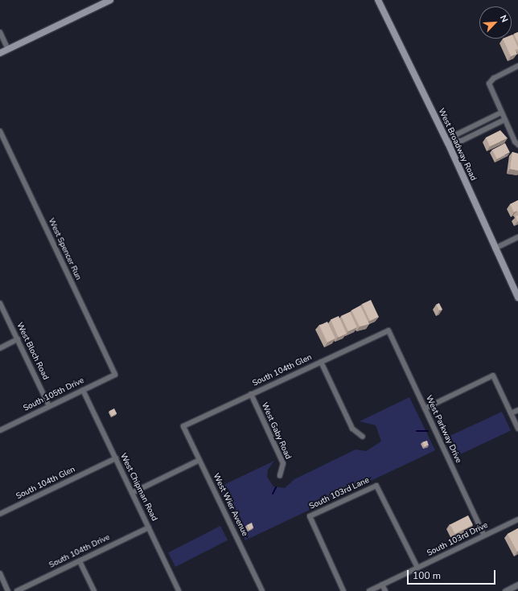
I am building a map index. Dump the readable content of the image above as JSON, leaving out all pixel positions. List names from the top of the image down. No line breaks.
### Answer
{"streets":{"main road":["West Broadway Road"],"street":["West Spencer Run","West Bloch Road","South 104th Glen","South 105th Drive","West Parkway Drive","West Gaby Road","West Chipman Road","South 103rd Lane","West Wier Avenue","South 103rd Drive","South 104th Drive"]},"crossings":[["West Spencer Run","South 105th Drive"],["West Bloch Road","South 105th Drive"],["South 104th Glen","West Parkway Drive"],["South 104th Glen","West Gaby Road"],["South 104th Glen","West Chipman Road"],["South 104th Glen","West Wier Avenue"],["South 105th Drive","West Chipman Road"],["West Parkway Drive","South 103rd Drive"],["West Chipman Road","South 104th Drive"],["South 103rd Lane","South 103rd Drive"]],"scale_bar":"100 m","north":"top right"}
